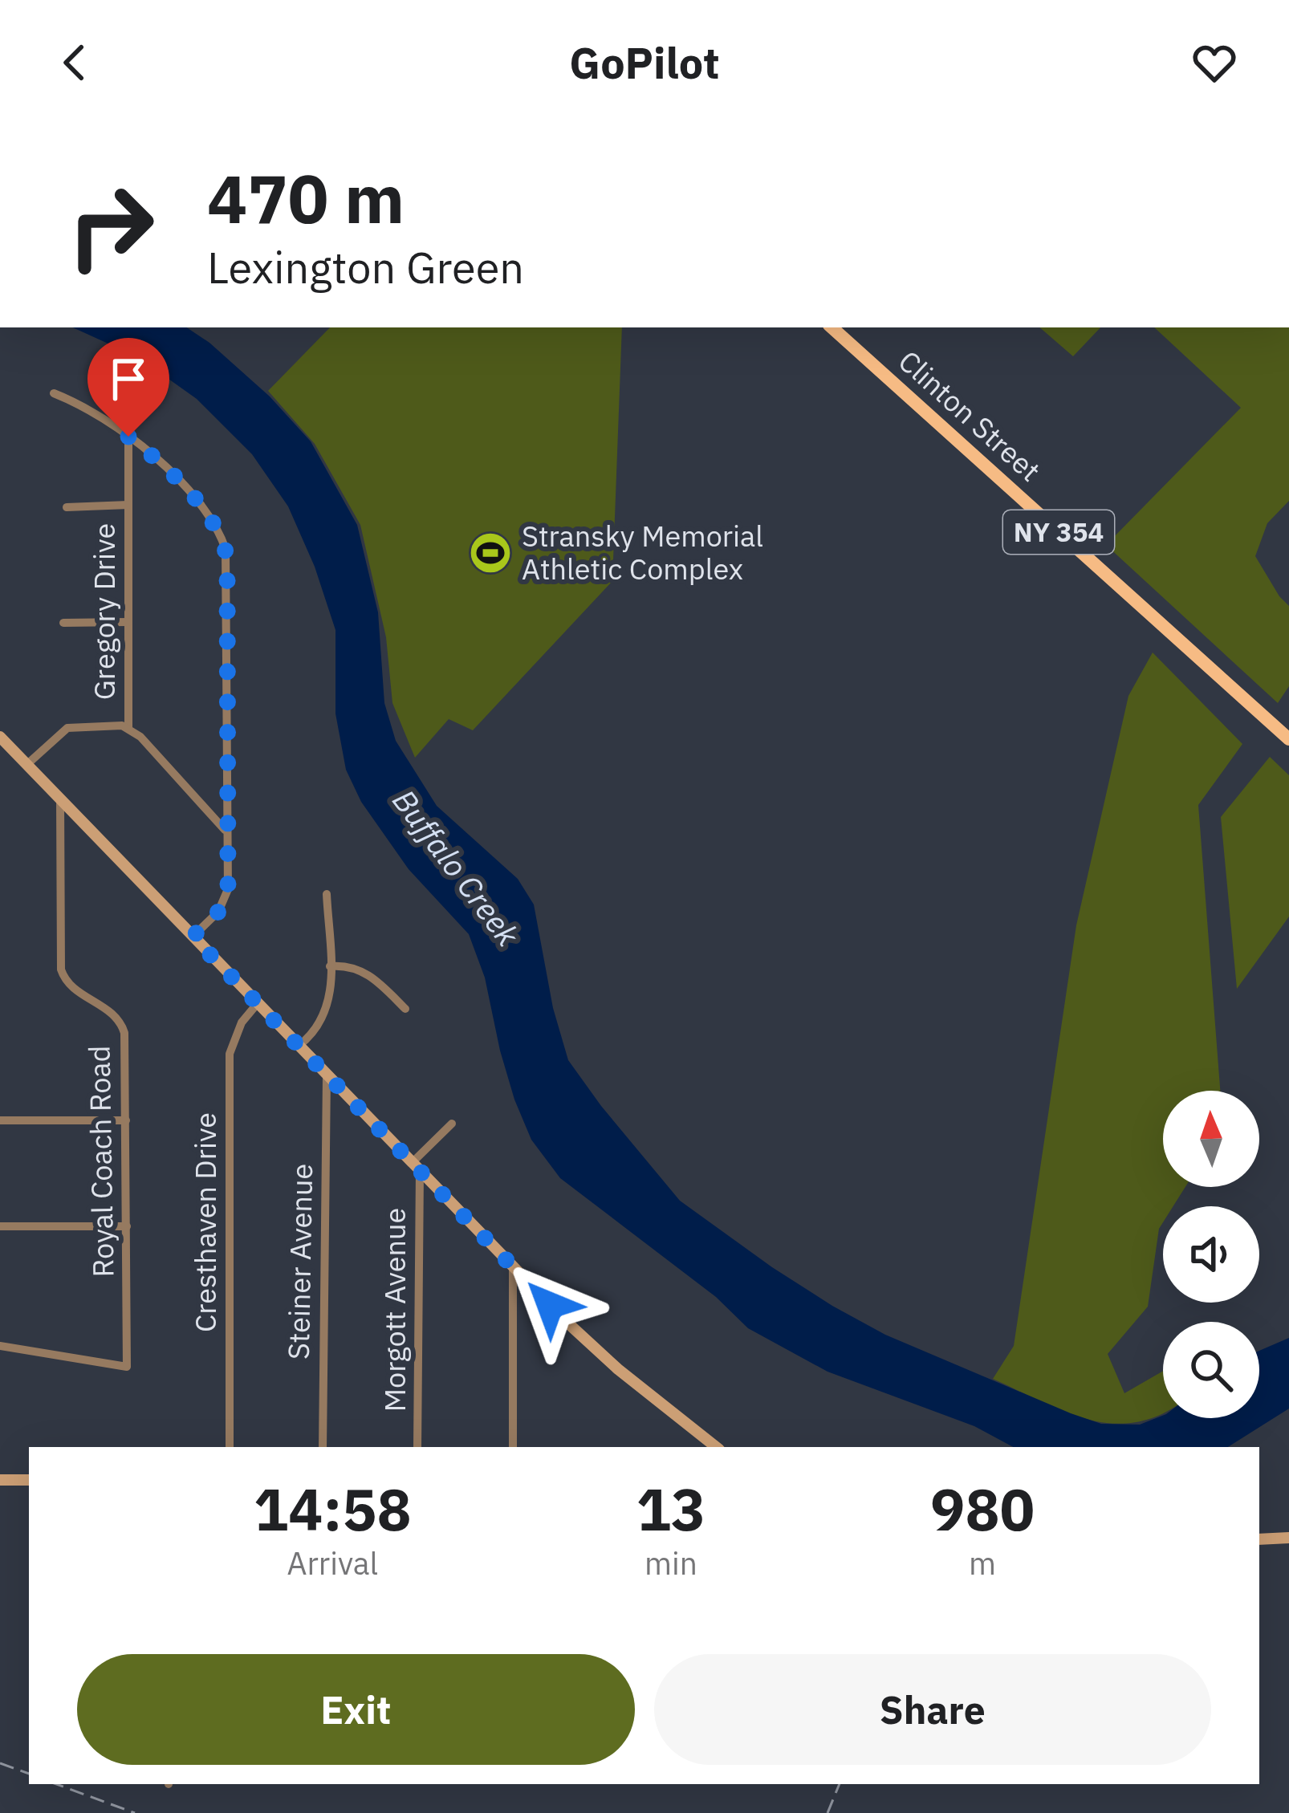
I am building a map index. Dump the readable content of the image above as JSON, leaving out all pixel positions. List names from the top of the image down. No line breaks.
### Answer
{"streets":{"main road":["Clinton Street","NY 354"],"street":["Gregory Drive","Royal Coach Road","Cresthaven Drive","Steiner Avenue","Morgott Avenue"]},"water":["Buffalo Creek"],"places":{"sports":["Stransky Memorial Athletic Complex"]},"north":"top","page":{"header":"GoPilot","turn":["470 m","Lexington Green"],"eta":["14:58","Arrival","13","min","980","m"],"buttons":["Exit","Share"]}}
